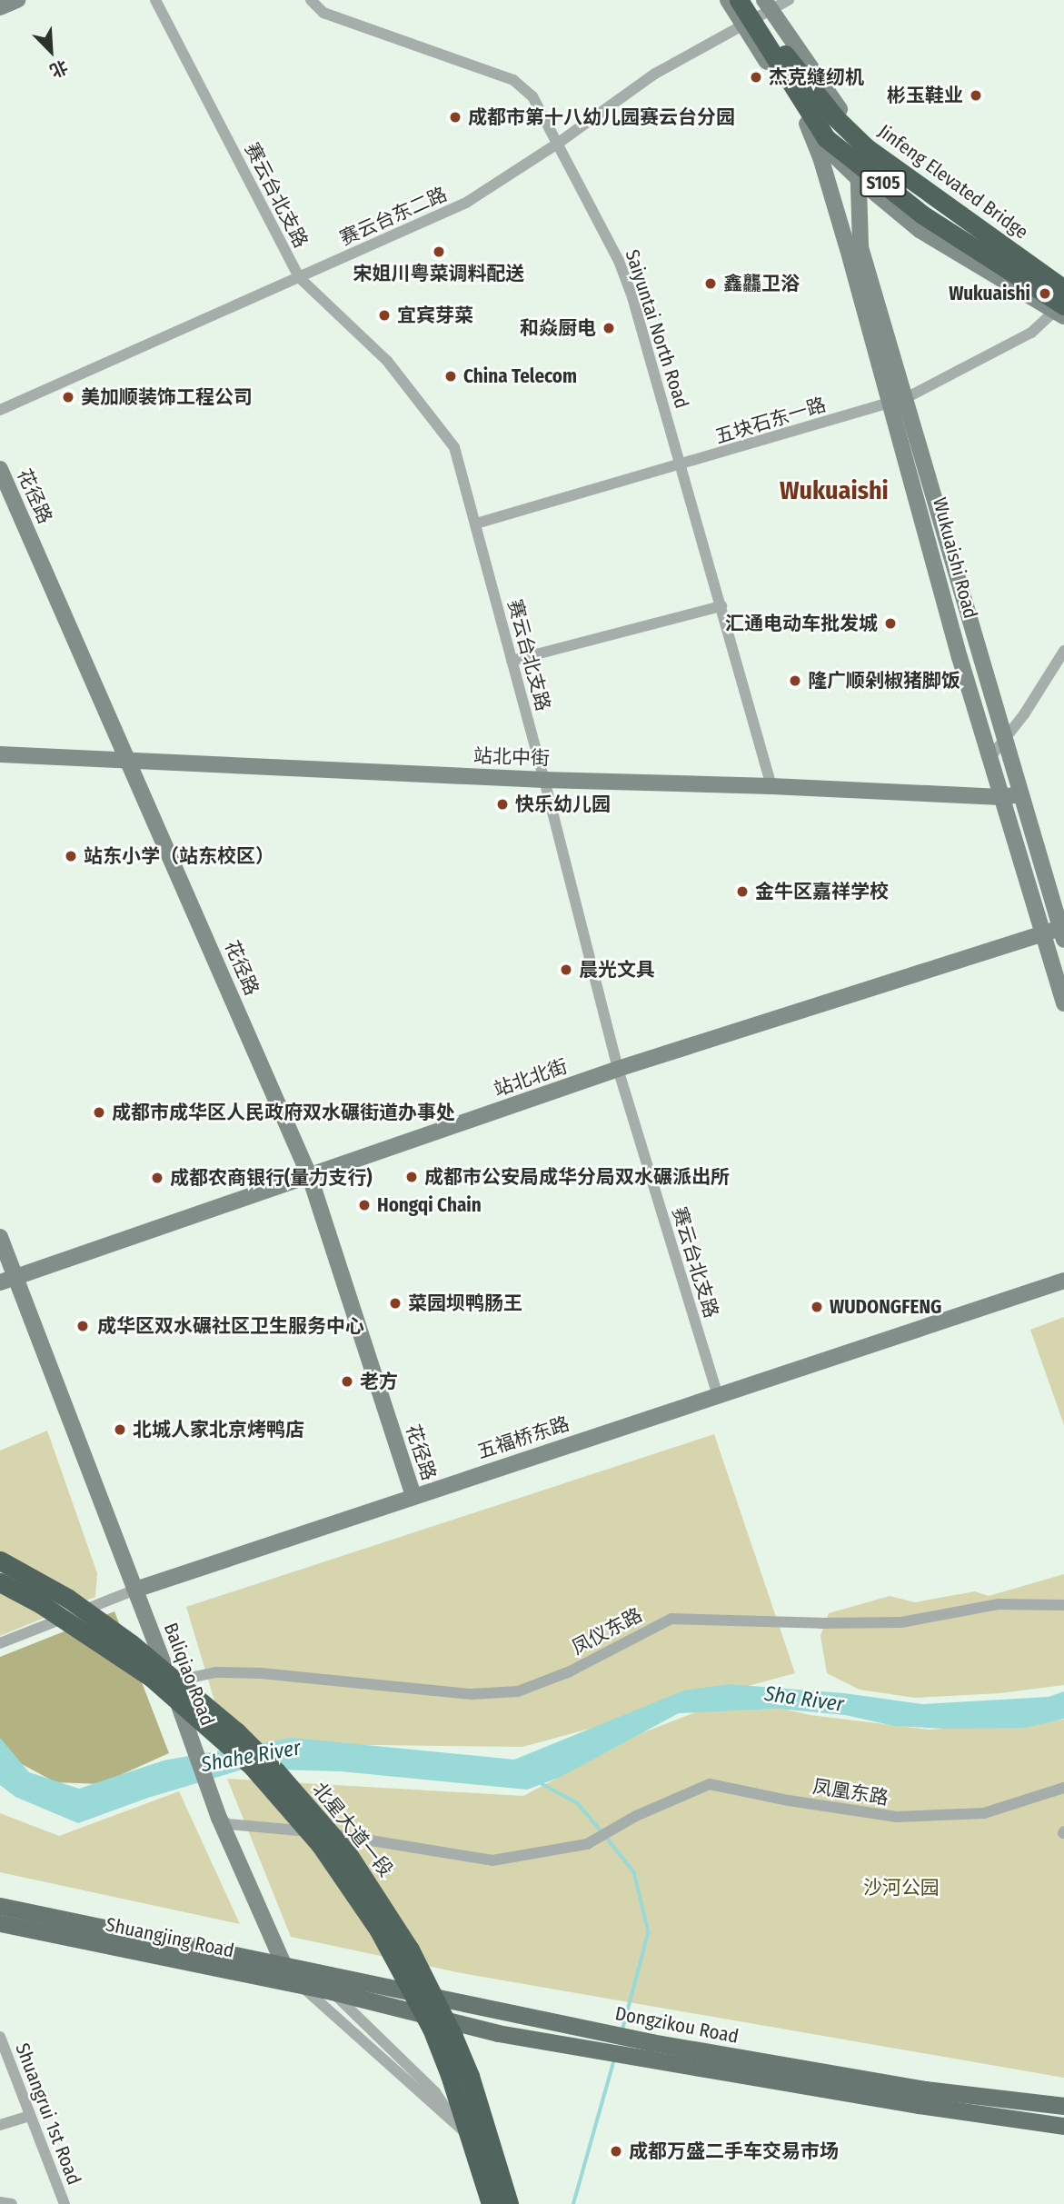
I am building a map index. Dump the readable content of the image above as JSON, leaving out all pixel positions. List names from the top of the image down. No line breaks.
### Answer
{"streets":{"highway":["Jinfeng Elevated Bridge","S105","北星大道一段"],"main road":["Shuangjing Road","Dongzikou Road"],"street":["赛云台北支路","赛云台东二路","Saiyuntai North Road","五块石东一路","花径路","Wukuaishi Road","站北中街","站北北街","五福桥东路","凤仪东路","Baliqiao Road","凤凰东路","Shuangrui 1st Road"]},"crossings":[["Jinfeng Elevated Bridge","赛云台东二路"],["Jinfeng Elevated Bridge","五块石东一路"],["赛云台北支路","赛云台东二路"],["赛云台北支路","五块石东一路"],["赛云台北支路","站北中街"],["赛云台北支路","站北北街"],["赛云台北支路","五福桥东路"],["赛云台东二路","Saiyuntai North Road"],["Saiyuntai North Road","五块石东一路"],["Saiyuntai North Road","站北中街"],["五块石东一路","Wukuaishi Road"],["花径路","站北中街"],["花径路","站北北街"],["花径路","五福桥东路"],["Wukuaishi Road","站北中街"],["Wukuaishi Road","站北北街"],["站北北街","Baliqiao Road"],["五福桥东路","Baliqiao Road"],["凤仪东路","Baliqiao Road"],["Baliqiao Road","凤凰东路"],["Baliqiao Road","Shuangjing Road"],["Baliqiao Road","Dongzikou Road"],["Shuangjing Road","Dongzikou Road"]],"districts":["Wukuaishi"],"water":["Sha River","Shahe River"],"parks":["沙河公园"],"places":["杰克缝纫机","彬玉鞋业","成都市第十八幼儿园赛云台分园","宋姐川粤菜调料配送","鑫龘卫浴","Wukuaishi","宜宾芽菜","和焱厨电","China Telecom","美加顺装饰工程公司","汇通电动车批发城","隆广顺剁椒猪脚饭","快乐幼儿园","站东小学（站东校区）","金牛区嘉祥学校","晨光文具","成都市成华区人民政府双水碾街道办事处","成都市公安局成华分局双水碾派出所","成都农商银行(量力支行)","Hongqi Chain","菜园坝鸭肠王","WUDONGFENG","成华区双水碾社区卫生服务中心","老方","北城人家北京烤鸭店","成都万盛二手车交易市场"],"north":"bottom right"}
